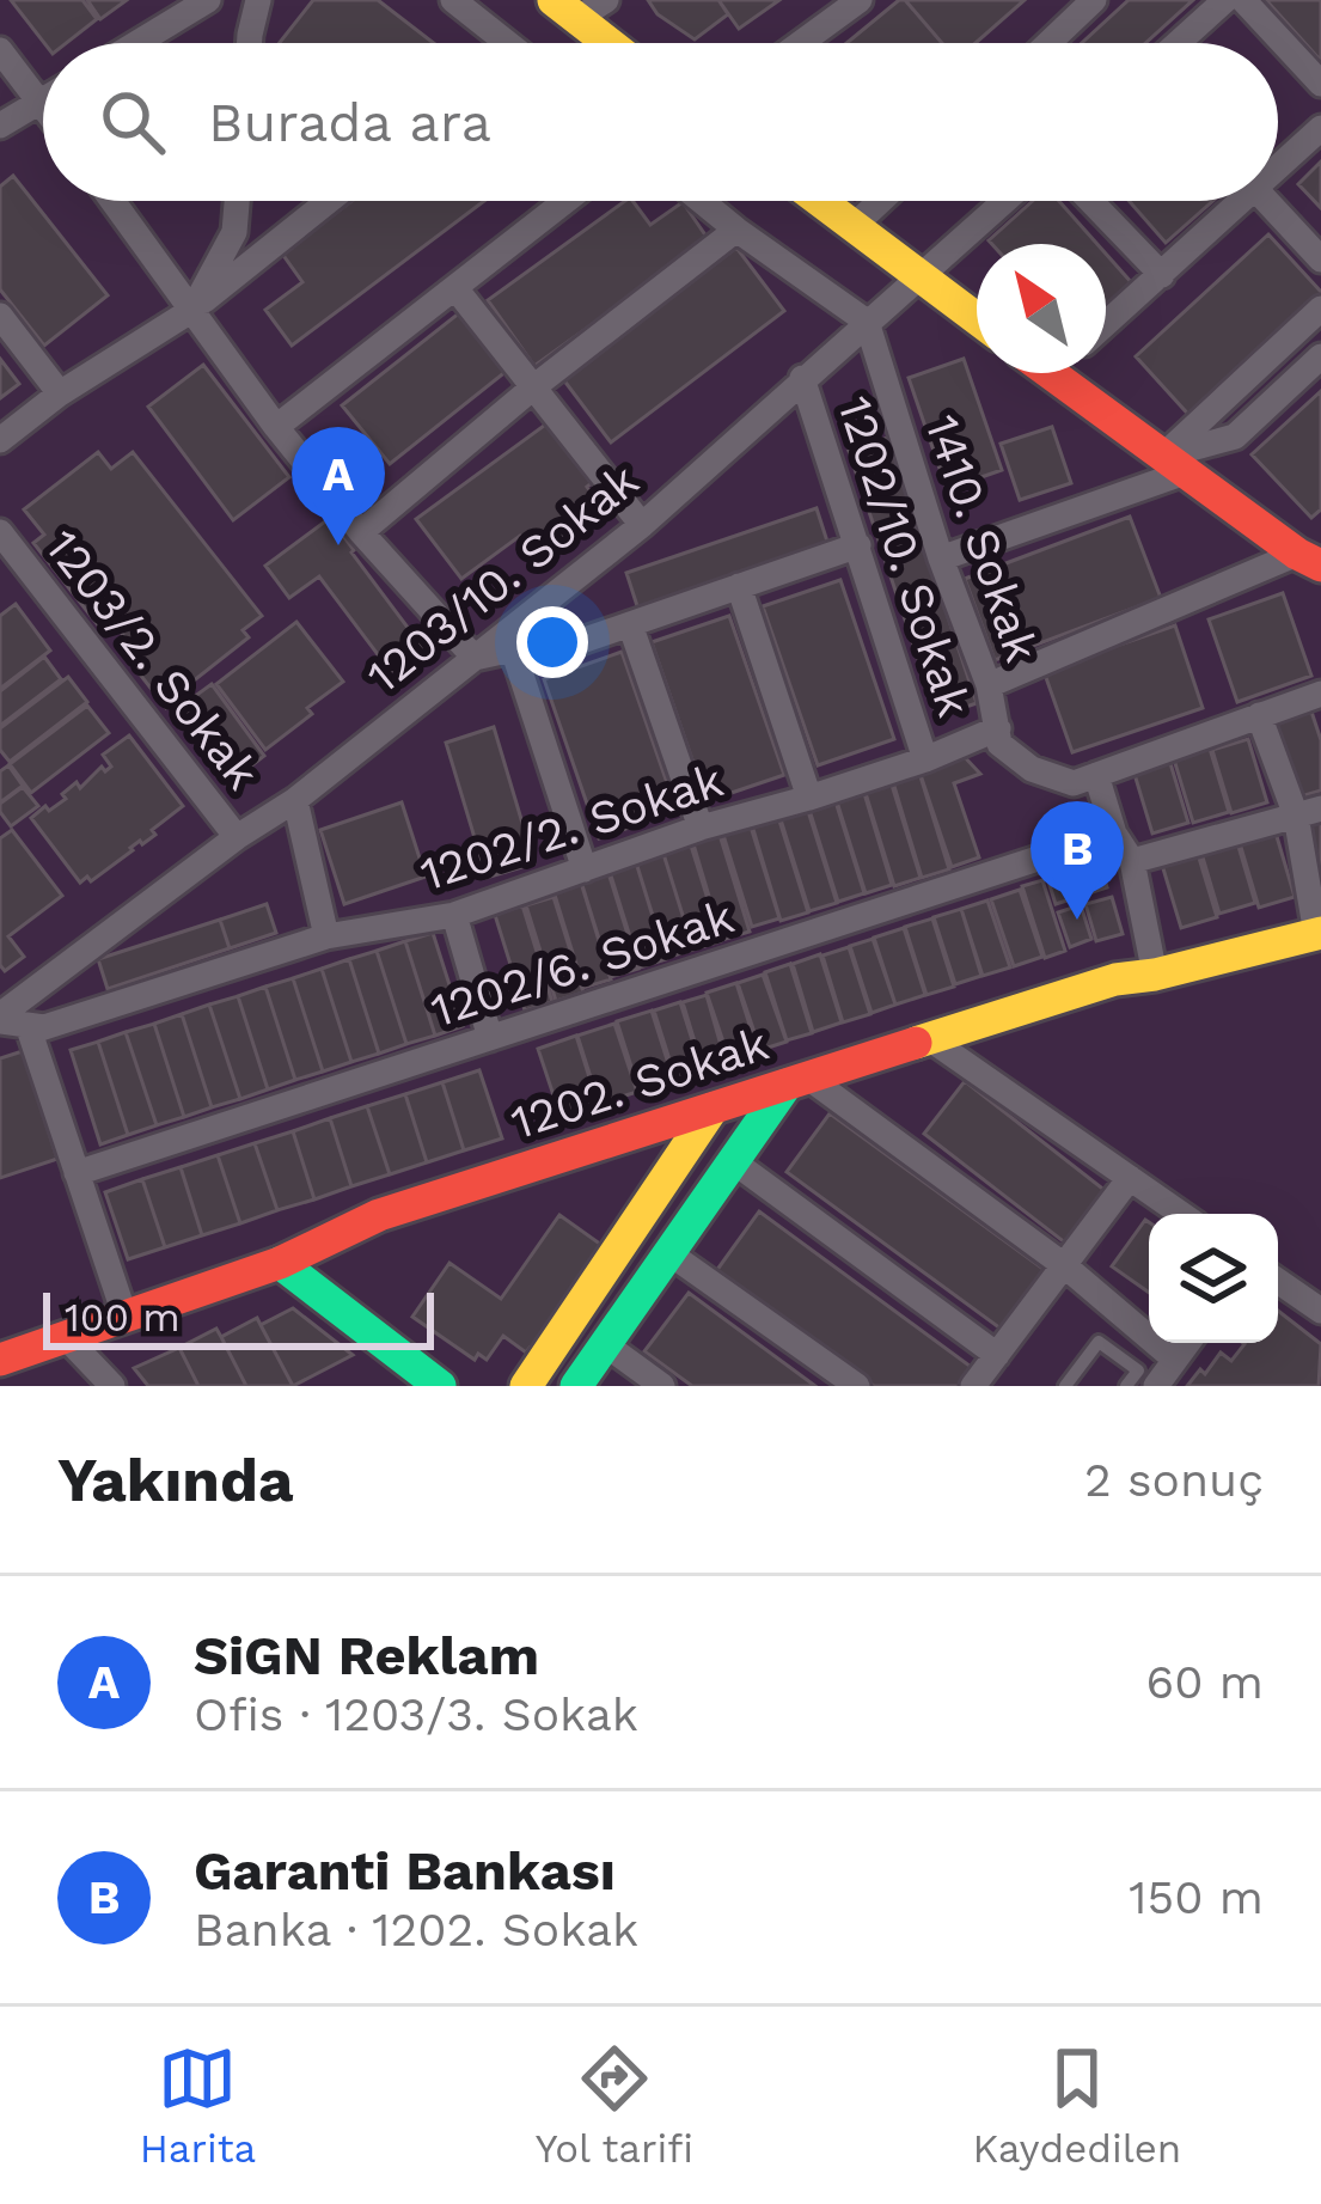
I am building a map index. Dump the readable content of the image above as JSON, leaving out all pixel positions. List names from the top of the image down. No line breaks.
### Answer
{"streets":{"street":["1410. Sokak","1202/10. Sokak","1203/10. Sokak","1203/2. Sokak","1202/2. Sokak","1202/6. Sokak","1202. Sokak"]},"crossings":[["1410. Sokak","1203/10. Sokak"],["1410. Sokak","1202/2. Sokak"],["1202/10. Sokak","1203/10. Sokak"],["1202/10. Sokak","1202/2. Sokak"],["1203/10. Sokak","1203/2. Sokak"],["1203/10. Sokak","1202/2. Sokak"]],"scale_bar":"100 m","north":"top left","page":{"search":"Burada ara","pins":["A","B"],"scale":"100 m","heading":["Yakında","2 sonuç"],"list":[{"mark":"A","name":"SiGN Reklam","note":"Ofis · 1203/3. Sokak","value":"60 m"},{"mark":"B","name":"Garanti Bankası","note":"Banka · 1202. Sokak","value":"150 m"}],"nav":["Harita","Yol tarifi","Kaydedilen"]}}
